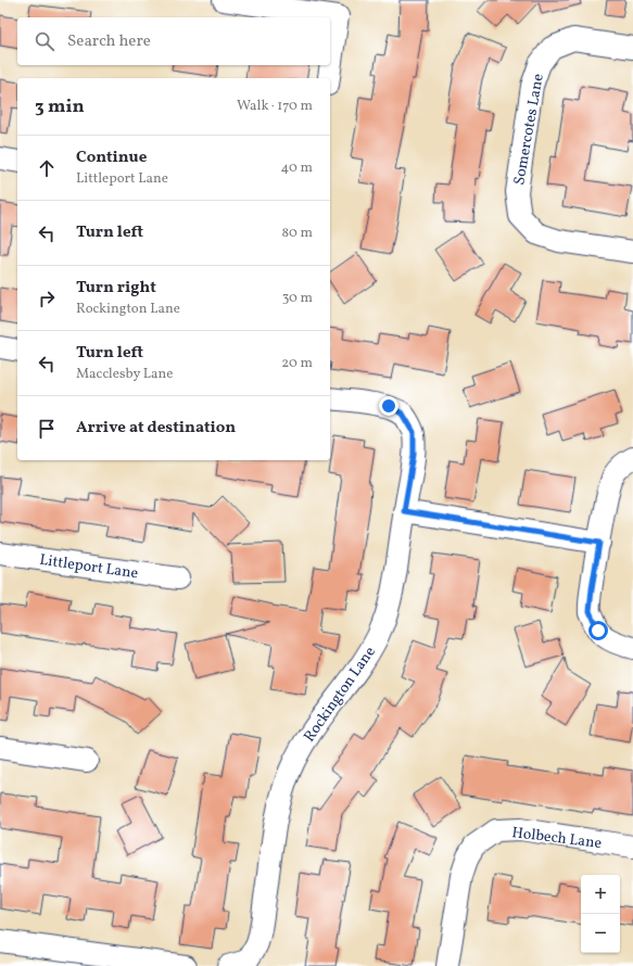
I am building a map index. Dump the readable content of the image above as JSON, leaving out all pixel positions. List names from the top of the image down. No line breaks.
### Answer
{"streets":{"street":["Somercotes Lane","Littleport Lane","Rockington Lane","Holbech Lane"]},"page":{"search":"Search here","heading":["3 min","Walk · 170 m"],"list":[["Continue","Littleport Lane","40 m"],["Turn left","80 m"],["Turn right","Rockington Lane","30 m"],["Turn left","Macclesby Lane","20 m"],"Arrive at destination"],"map_buttons":["+","−"]}}
